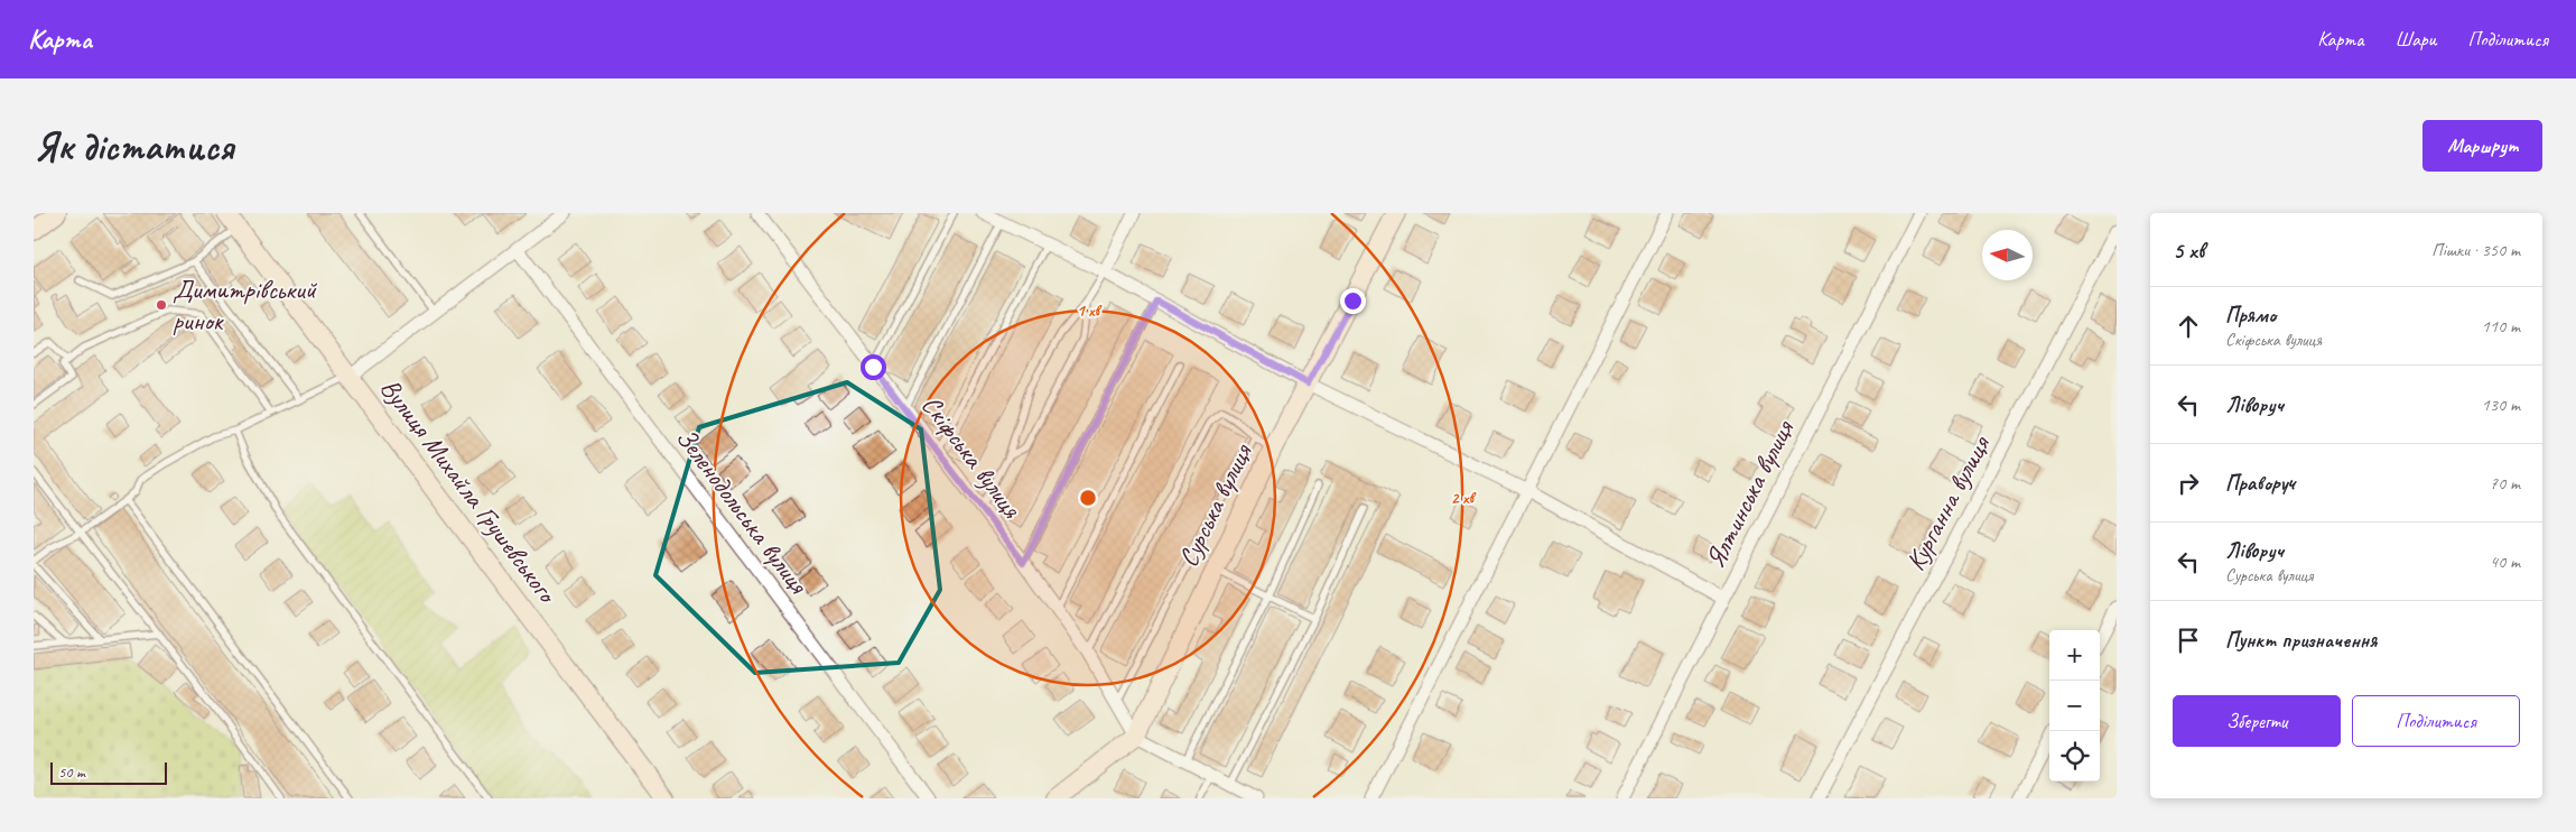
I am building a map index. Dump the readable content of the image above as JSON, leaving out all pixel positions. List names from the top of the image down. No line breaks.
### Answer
{"streets":{"street":["Скіфська вулиця","Вулиця Михайла Грушевського","Ялтинська вулиця","Курганна вулиця","Сурська вулиця","Зеленодольська вулиця"]},"crossings":[["Скіфська вулиця","Сурська вулиця"]],"places":["Димитрівський ринок"],"scale_bar":"50 m","north":"left","page":{"header":"Карта","nav":["Карта","Шари","Поділитися"],"buttons":["Маршрут",["Зберегти","Поділитися"]],"title":"Як дістатися","heading":["5 хв","Пішки · 350 m"],"list":[["Прямо","Скіфська вулиця","110 m"],["Ліворуч","130 m"],["Праворуч","70 m"],["Ліворуч","Сурська вулиця","40 m"],"Пункт призначення"],"map_buttons":["+","−"],"scale":"50 m"},"rings":["1 хв","2 хв"]}
